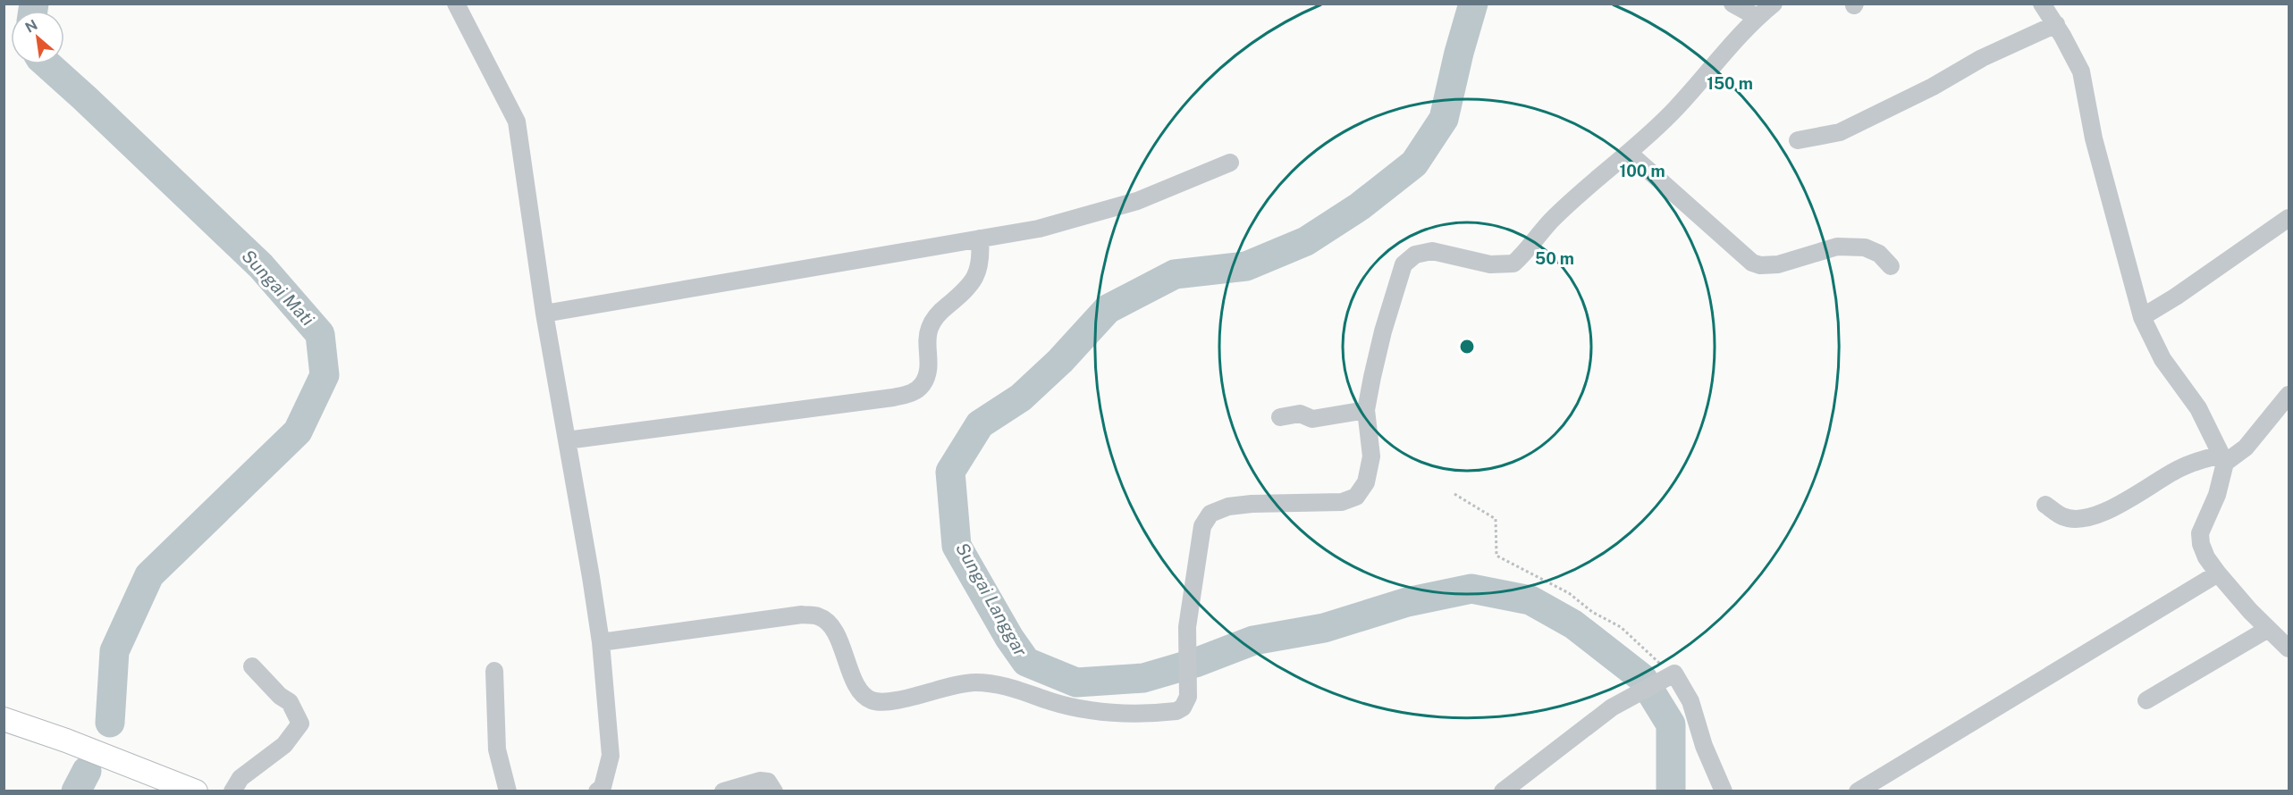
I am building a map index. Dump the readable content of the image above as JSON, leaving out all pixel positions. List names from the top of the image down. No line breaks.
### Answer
{"water":["Sungai Mati","Sungai Langgar"],"north":"top left","rings":["150 m","100 m","50 m"]}
